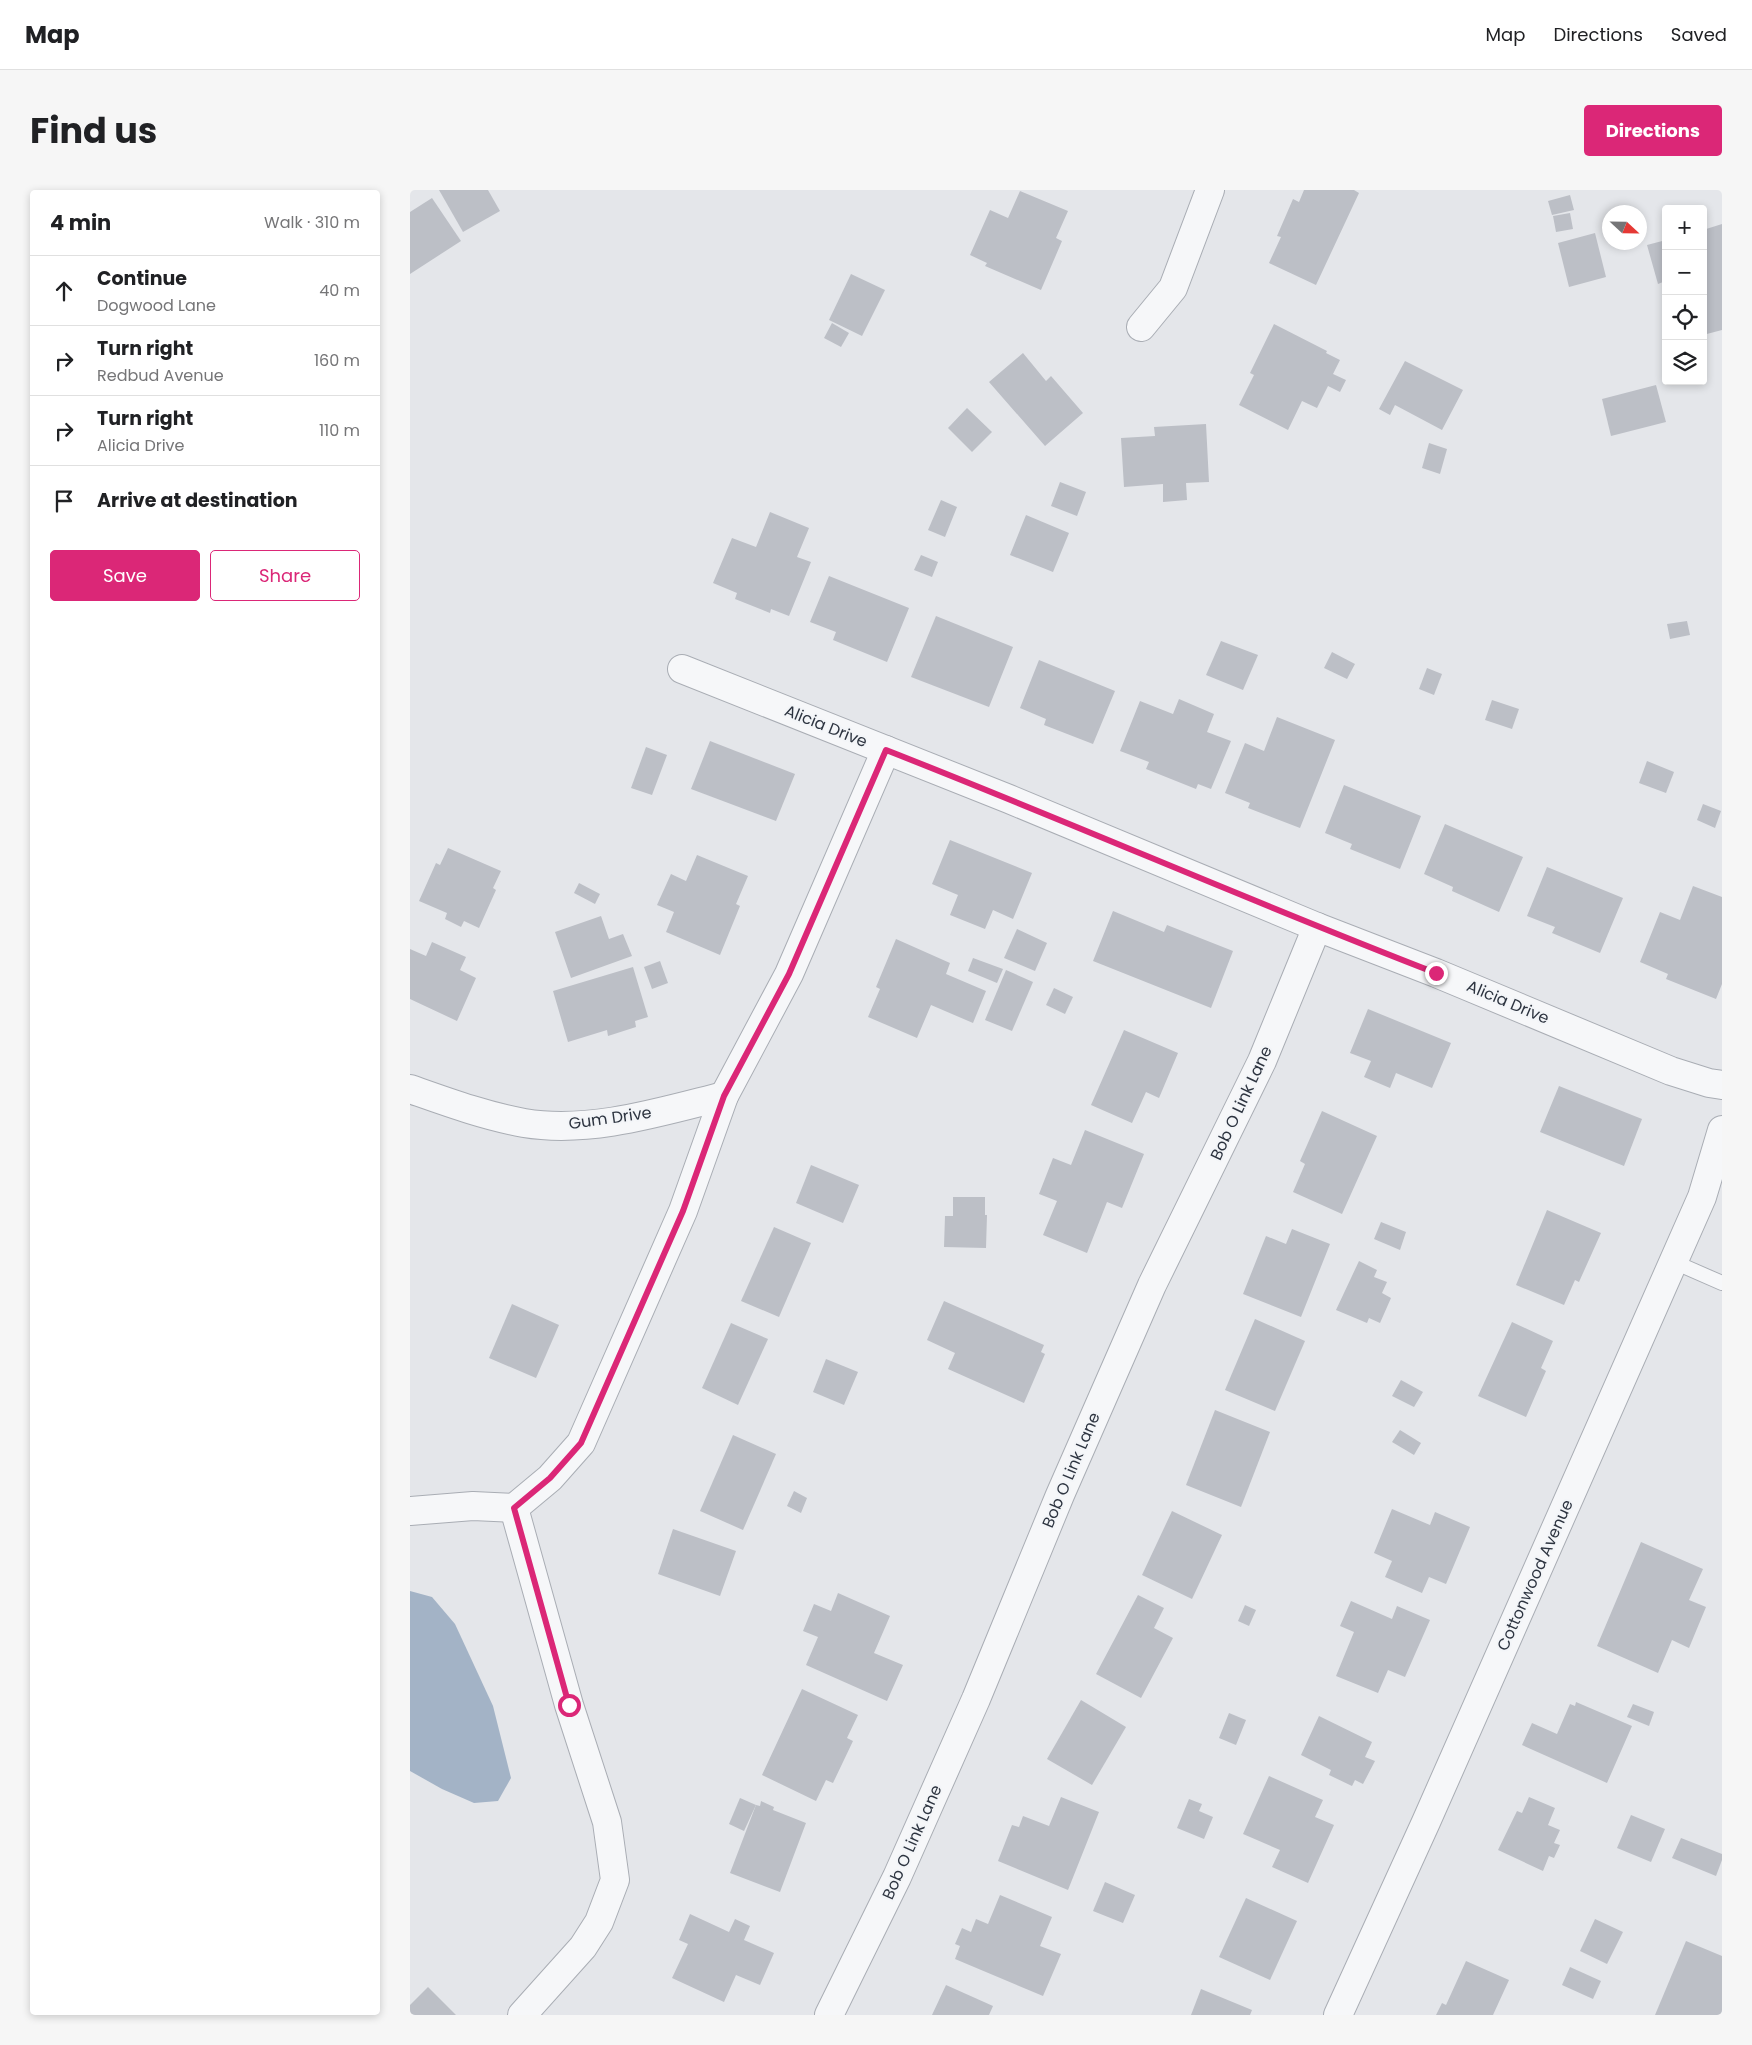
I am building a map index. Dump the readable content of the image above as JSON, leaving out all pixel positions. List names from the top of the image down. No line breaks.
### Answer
{"streets":{"street":["Alicia Drive","Bob O Link Lane","Gum Drive","Cottonwood Avenue"]},"crossings":[["Alicia Drive","Bob O Link Lane"]],"north":"right","page":{"header":"Map","nav":["Map","Directions","Saved"],"title":"Find us","buttons":["Directions",["Save","Share"]],"heading":["4 min","Walk · 310 m"],"map_buttons":["+","−"],"list":[["Continue","Dogwood Lane","40 m"],["Turn right","Redbud Avenue","160 m"],["Turn right","Alicia Drive","110 m"],"Arrive at destination"]}}
